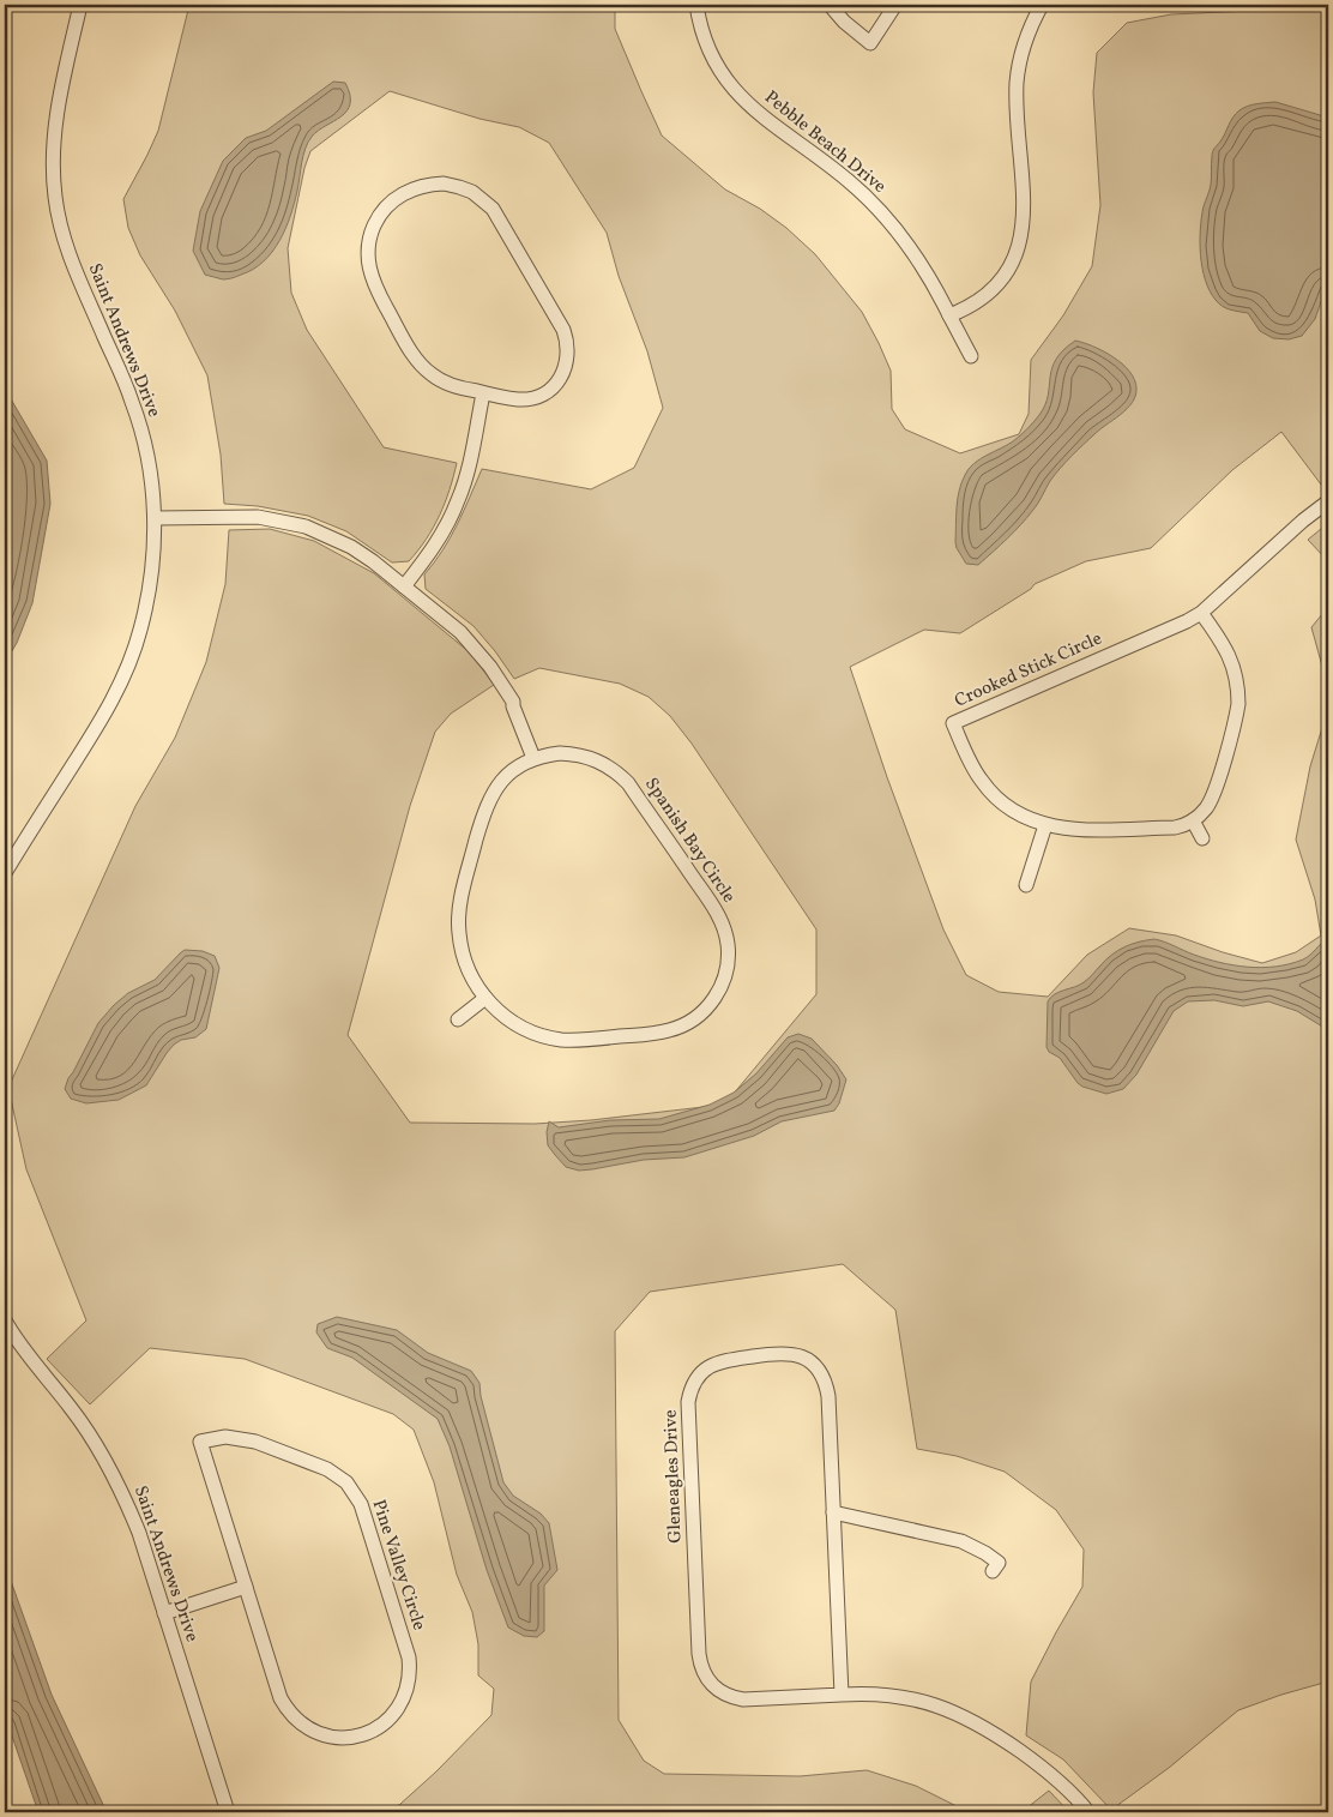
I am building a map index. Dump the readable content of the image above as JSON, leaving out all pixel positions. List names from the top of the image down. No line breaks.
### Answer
{"streets":{"street":["Pebble Beach Drive","Saint Andrews Drive","Crooked Stick Circle","Spanish Bay Circle","Gleneagles Drive","Pine Valley Circle"]}}
